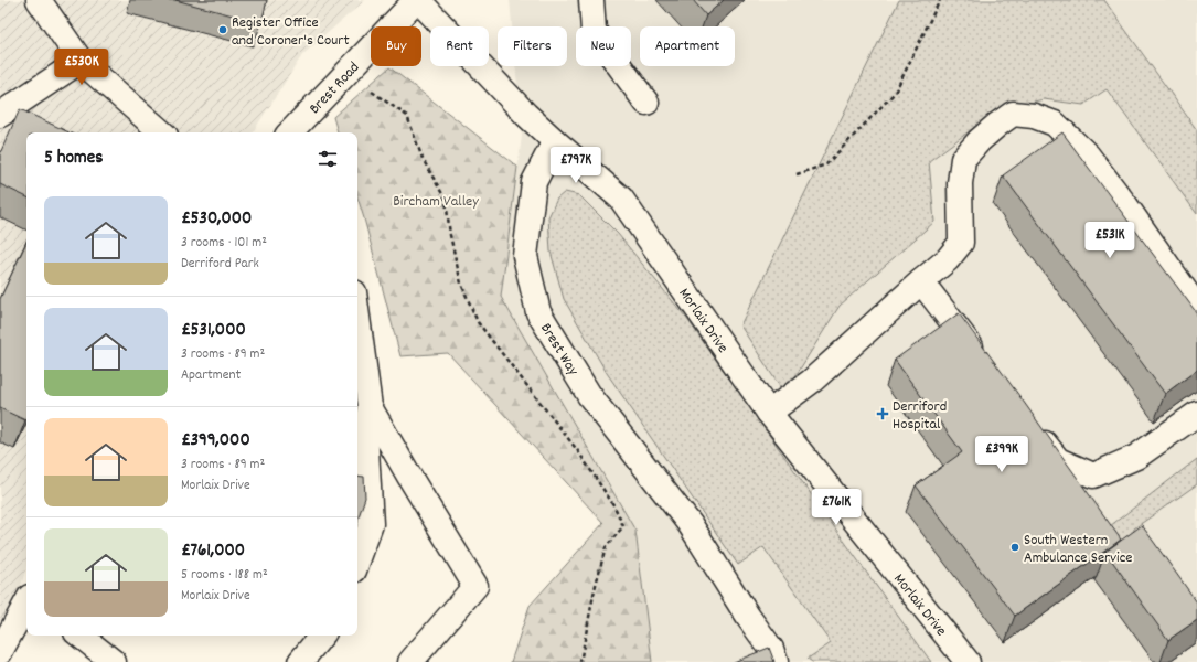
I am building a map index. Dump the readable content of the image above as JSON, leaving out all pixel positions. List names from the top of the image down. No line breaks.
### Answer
{"streets":{"street":["Brest Road","Morlaix Drive","Brest Way"]},"crossings":[["Brest Road","Morlaix Drive"],["Morlaix Drive","Brest Way"]],"parks":["Bircham Valley"],"places":{"other":["Register Office and Coroner's Court","South Western Ambulance Service"],"health":["Derriford Hospital"]},"page":{"chip":["Buy","Rent","Filters","New","Apartment"],"price":["£530K","£797K","£531K","£399K","£761K"],"heading":"5 homes","list":[{"name":"£530,000","note":"3 rooms · 101 m² · Derriford Park"},{"name":"£531,000","note":"3 rooms · 89 m² · Apartment"},{"name":"£399,000","note":"3 rooms · 89 m² · Morlaix Drive"},{"name":"£761,000","note":"5 rooms · 188 m² · Morlaix Drive"}]}}
